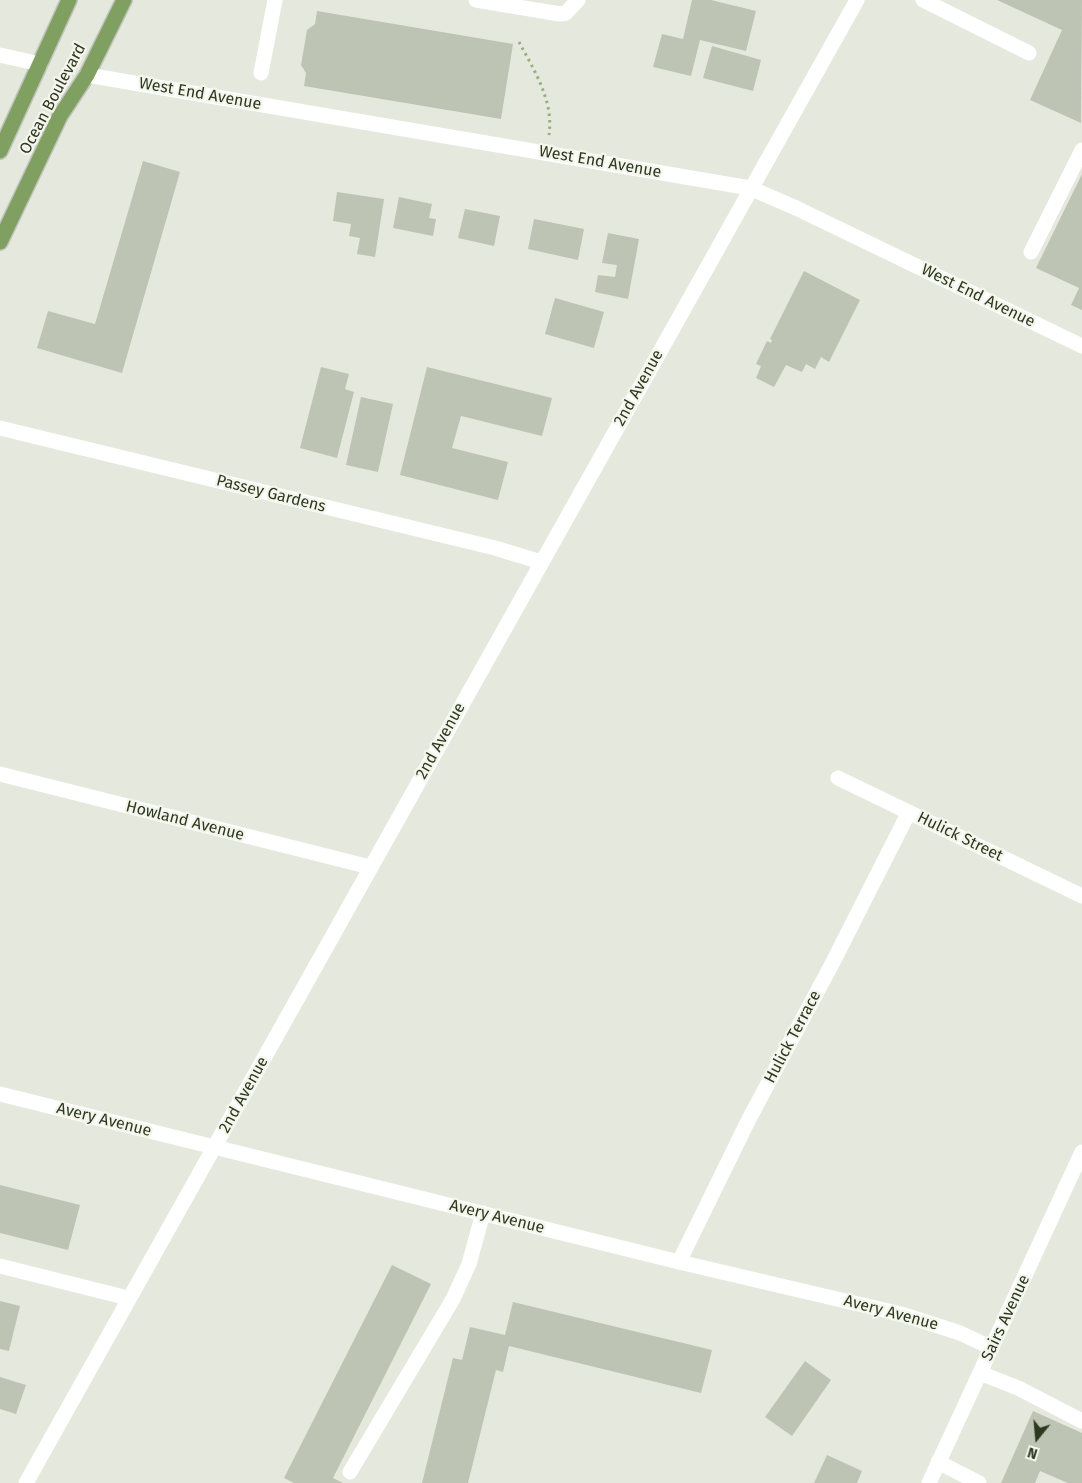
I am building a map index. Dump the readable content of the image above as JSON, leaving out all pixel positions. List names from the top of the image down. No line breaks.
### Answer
{"streets":{"main road":["Ocean Boulevard"],"street":["West End Avenue","2nd Avenue","Passey Gardens","Howland Avenue","Hulick Street","Hulick Terrace","Avery Avenue","Sairs Avenue"]},"crossings":[["West End Avenue","Ocean Boulevard"],["West End Avenue","2nd Avenue"],["2nd Avenue","Passey Gardens"],["2nd Avenue","Howland Avenue"],["2nd Avenue","Avery Avenue"],["Hulick Street","Hulick Terrace"],["Hulick Terrace","Avery Avenue"],["Avery Avenue","Sairs Avenue"]],"north":"bottom"}
